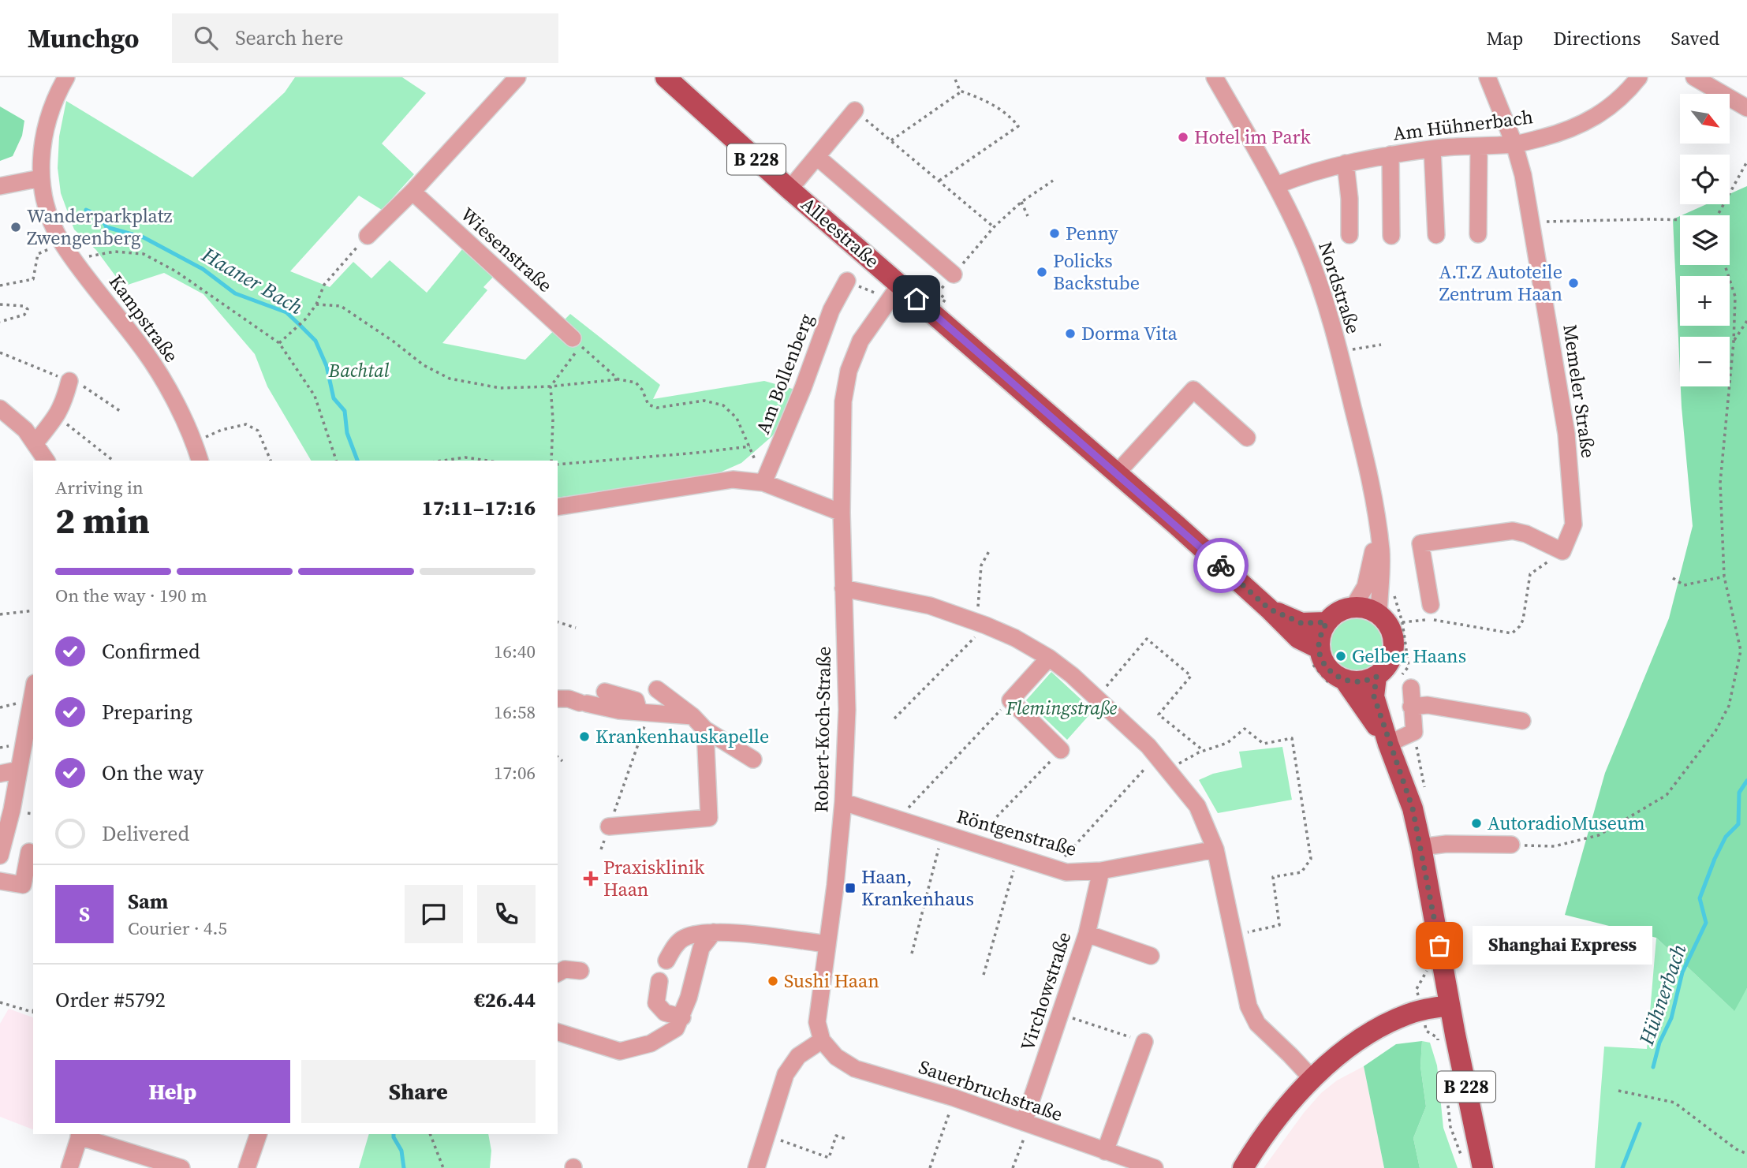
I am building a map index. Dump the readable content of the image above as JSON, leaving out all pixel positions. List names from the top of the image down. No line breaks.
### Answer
{"streets":{"main road":["B 228","Alleestraße"],"street":["Am Hühnerbach","Wiesenstraße","Nordstraße","Kampstraße","Am Bollenberg","Memeler Straße","Robert-Koch-Straße","Röntgenstraße","Virchowstraße","Sauerbruchstraße"]},"crossings":[["Am Hühnerbach","Nordstraße"],["Am Hühnerbach","Memeler Straße"],["B 228","Alleestraße"],["B 228","Nordstraße"],["Alleestraße","Nordstraße"],["Alleestraße","Robert-Koch-Straße"],["Robert-Koch-Straße","Röntgenstraße"],["Robert-Koch-Straße","Sauerbruchstraße"],["Röntgenstraße","Virchowstraße"],["Virchowstraße","Sauerbruchstraße"]],"water":["Haaner Bach","Hühnerbach"],"parks":["Bachtal","Flemingstraße"],"places":{"other":["Hotel im Park","Wanderparkplatz Zwengenberg","Penny","Policks Backstube","A.T.Z Autoteile Zentrum Haan","Dorma Vita","Gelber Haans","Krankenhauskapelle","AutoradioMuseum","Shanghai Express","Sushi Haan"],"health":["Praxisklinik Haan"],"transit":["Haan, Krankenhaus"]},"north":"bottom right","page":{"header":"Munchgo","search":"Search here","nav":["Map","Directions","Saved"],"map_buttons":["+","−"],"heading":["2 min","Arriving in","17:11–17:16"],"panel":["Sam","Courier · 4.5","Order #5792","€26.44"],"bar":"On the way · 190 m","list":[["Confirmed","16:40"],["Preparing","16:58"],["On the way","17:06"],"Delivered"],"round":"S","bubble":"Shanghai Express","buttons":["Help","Share"]}}
